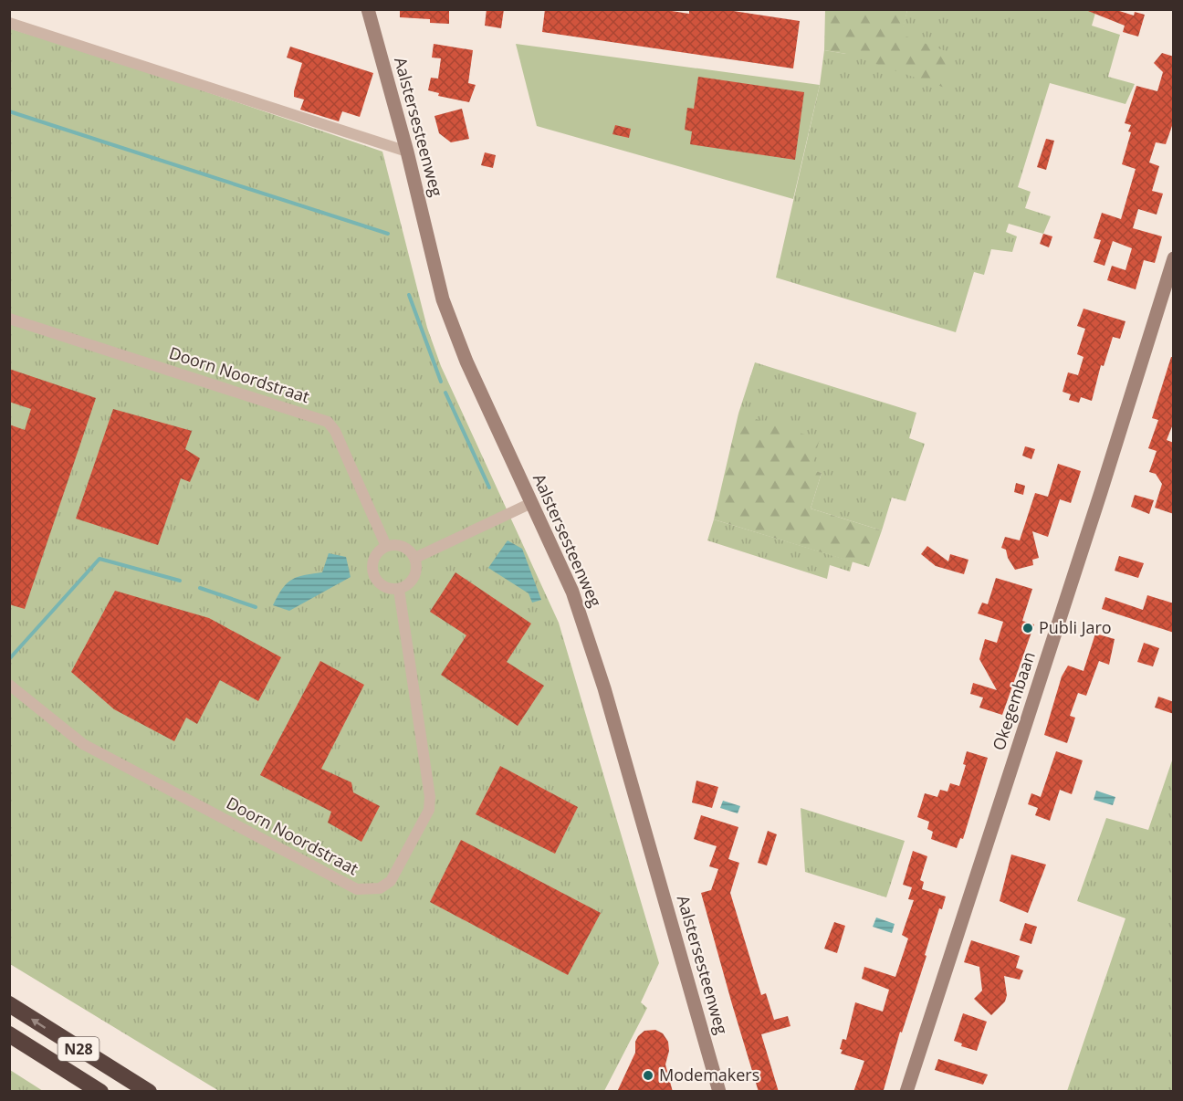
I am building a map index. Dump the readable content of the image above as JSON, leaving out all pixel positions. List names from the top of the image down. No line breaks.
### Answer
{"streets":{"highway":["N28"],"main road":["Aalstersesteenweg","Okegembaan"],"street":["Doorn Noordstraat"]},"places":["Publi Jaro","Modemakers"]}
